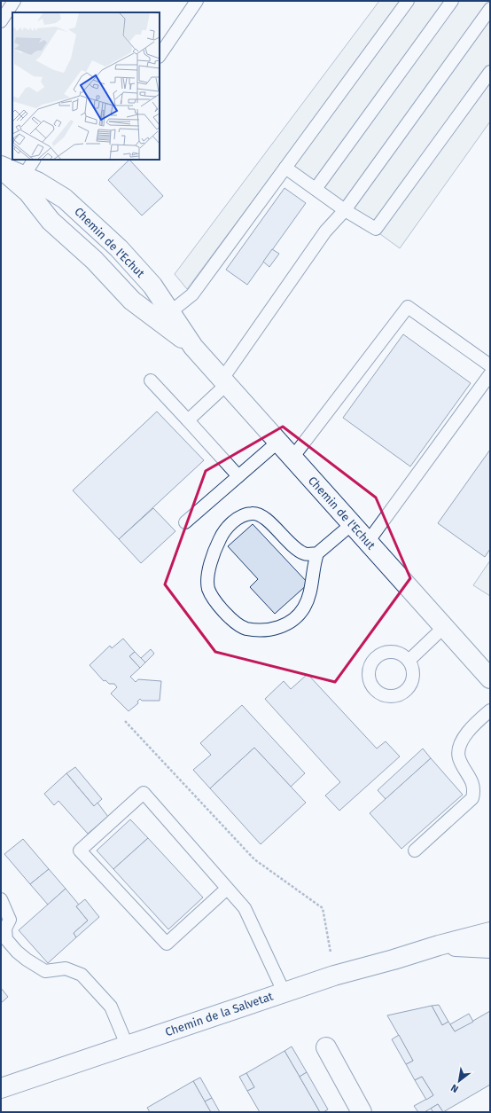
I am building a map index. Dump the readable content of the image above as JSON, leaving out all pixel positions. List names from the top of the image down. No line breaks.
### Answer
{"streets":{"street":["Chemin de l'Echut","Chemin de la Salvetat"]},"north":"bottom left"}
